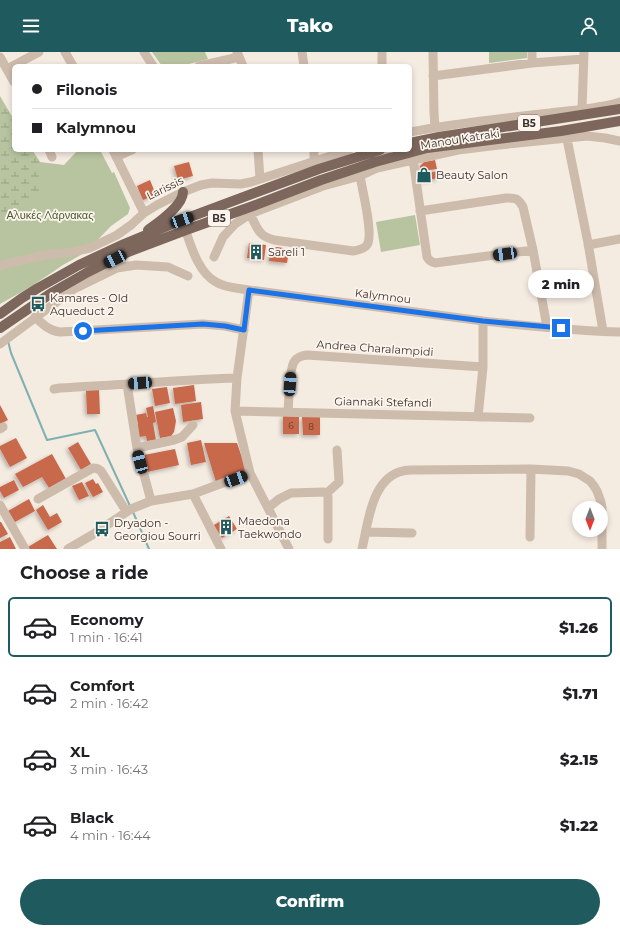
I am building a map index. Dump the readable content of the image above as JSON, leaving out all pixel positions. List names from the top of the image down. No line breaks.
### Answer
{"streets":{"main road":["B5"],"street":["Manou Katraki","Larissis","Kalymnou","Andrea Charalampidi","Giannaki Stefandi"]},"crossings":[["B5","Kalymnou"],["Andrea Charalampidi","Giannaki Stefandi"]],"parks":["Αλυκές Λάρνακας"],"places":{"shop":["Beauty Salon"],"building":["Sareli 1","Maedona Taekwondo"],"bus stop":["Kamares - Old Aqueduct 2","Dryadon - Georgiou Sourri"]},"house_numbers":["6","8"],"north":"bottom","page":{"header":"Tako","banner":["Filonois","Kalymnou"],"bubble":"2 min","heading":"Choose a ride","list":[{"name":"Economy","note":"1 min · 16:41","value":"$1.26"},{"name":"Comfort","note":"2 min · 16:42","value":"$1.71"},{"name":"XL","note":"3 min · 16:43","value":"$2.15"},{"name":"Black","note":"4 min · 16:44","value":"$1.22"}],"buttons":"Confirm"}}
